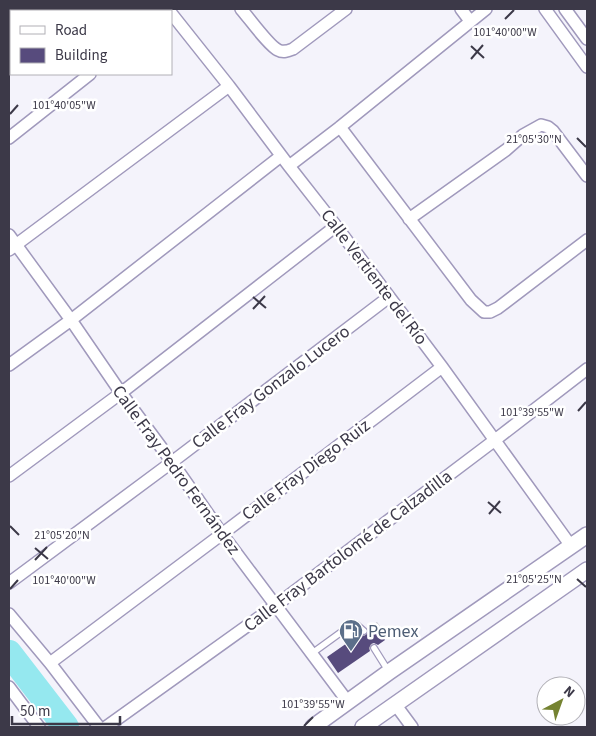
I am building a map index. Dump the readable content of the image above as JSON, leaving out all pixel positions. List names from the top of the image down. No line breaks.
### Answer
{"streets":{"street":["Calle Vertiente del Río","Calle Fray Gonzalo Lucero","Calle Fray Pedro Fernández","Calle Fray Diego Ruiz","Calle Fray Bartolomé de Calzadilla"]},"crossings":[["Calle Vertiente del Río","Calle Fray Gonzalo Lucero"],["Calle Vertiente del Río","Calle Fray Diego Ruiz"],["Calle Vertiente del Río","Calle Fray Bartolomé de Calzadilla"],["Calle Fray Gonzalo Lucero","Calle Fray Pedro Fernández"],["Calle Fray Pedro Fernández","Calle Fray Diego Ruiz"],["Calle Fray Pedro Fernández","Calle Fray Bartolomé de Calzadilla"]],"places":{"fuel station":["Pemex"]},"legend":["Road","Building"],"scale_bar":"50 m","north":"top right","coordinates":["101°40'00\"W","101°40'05\"W","21°05'30\"N","101°39'55\"W","21°05'20\"N","21°05'25\"N"]}
